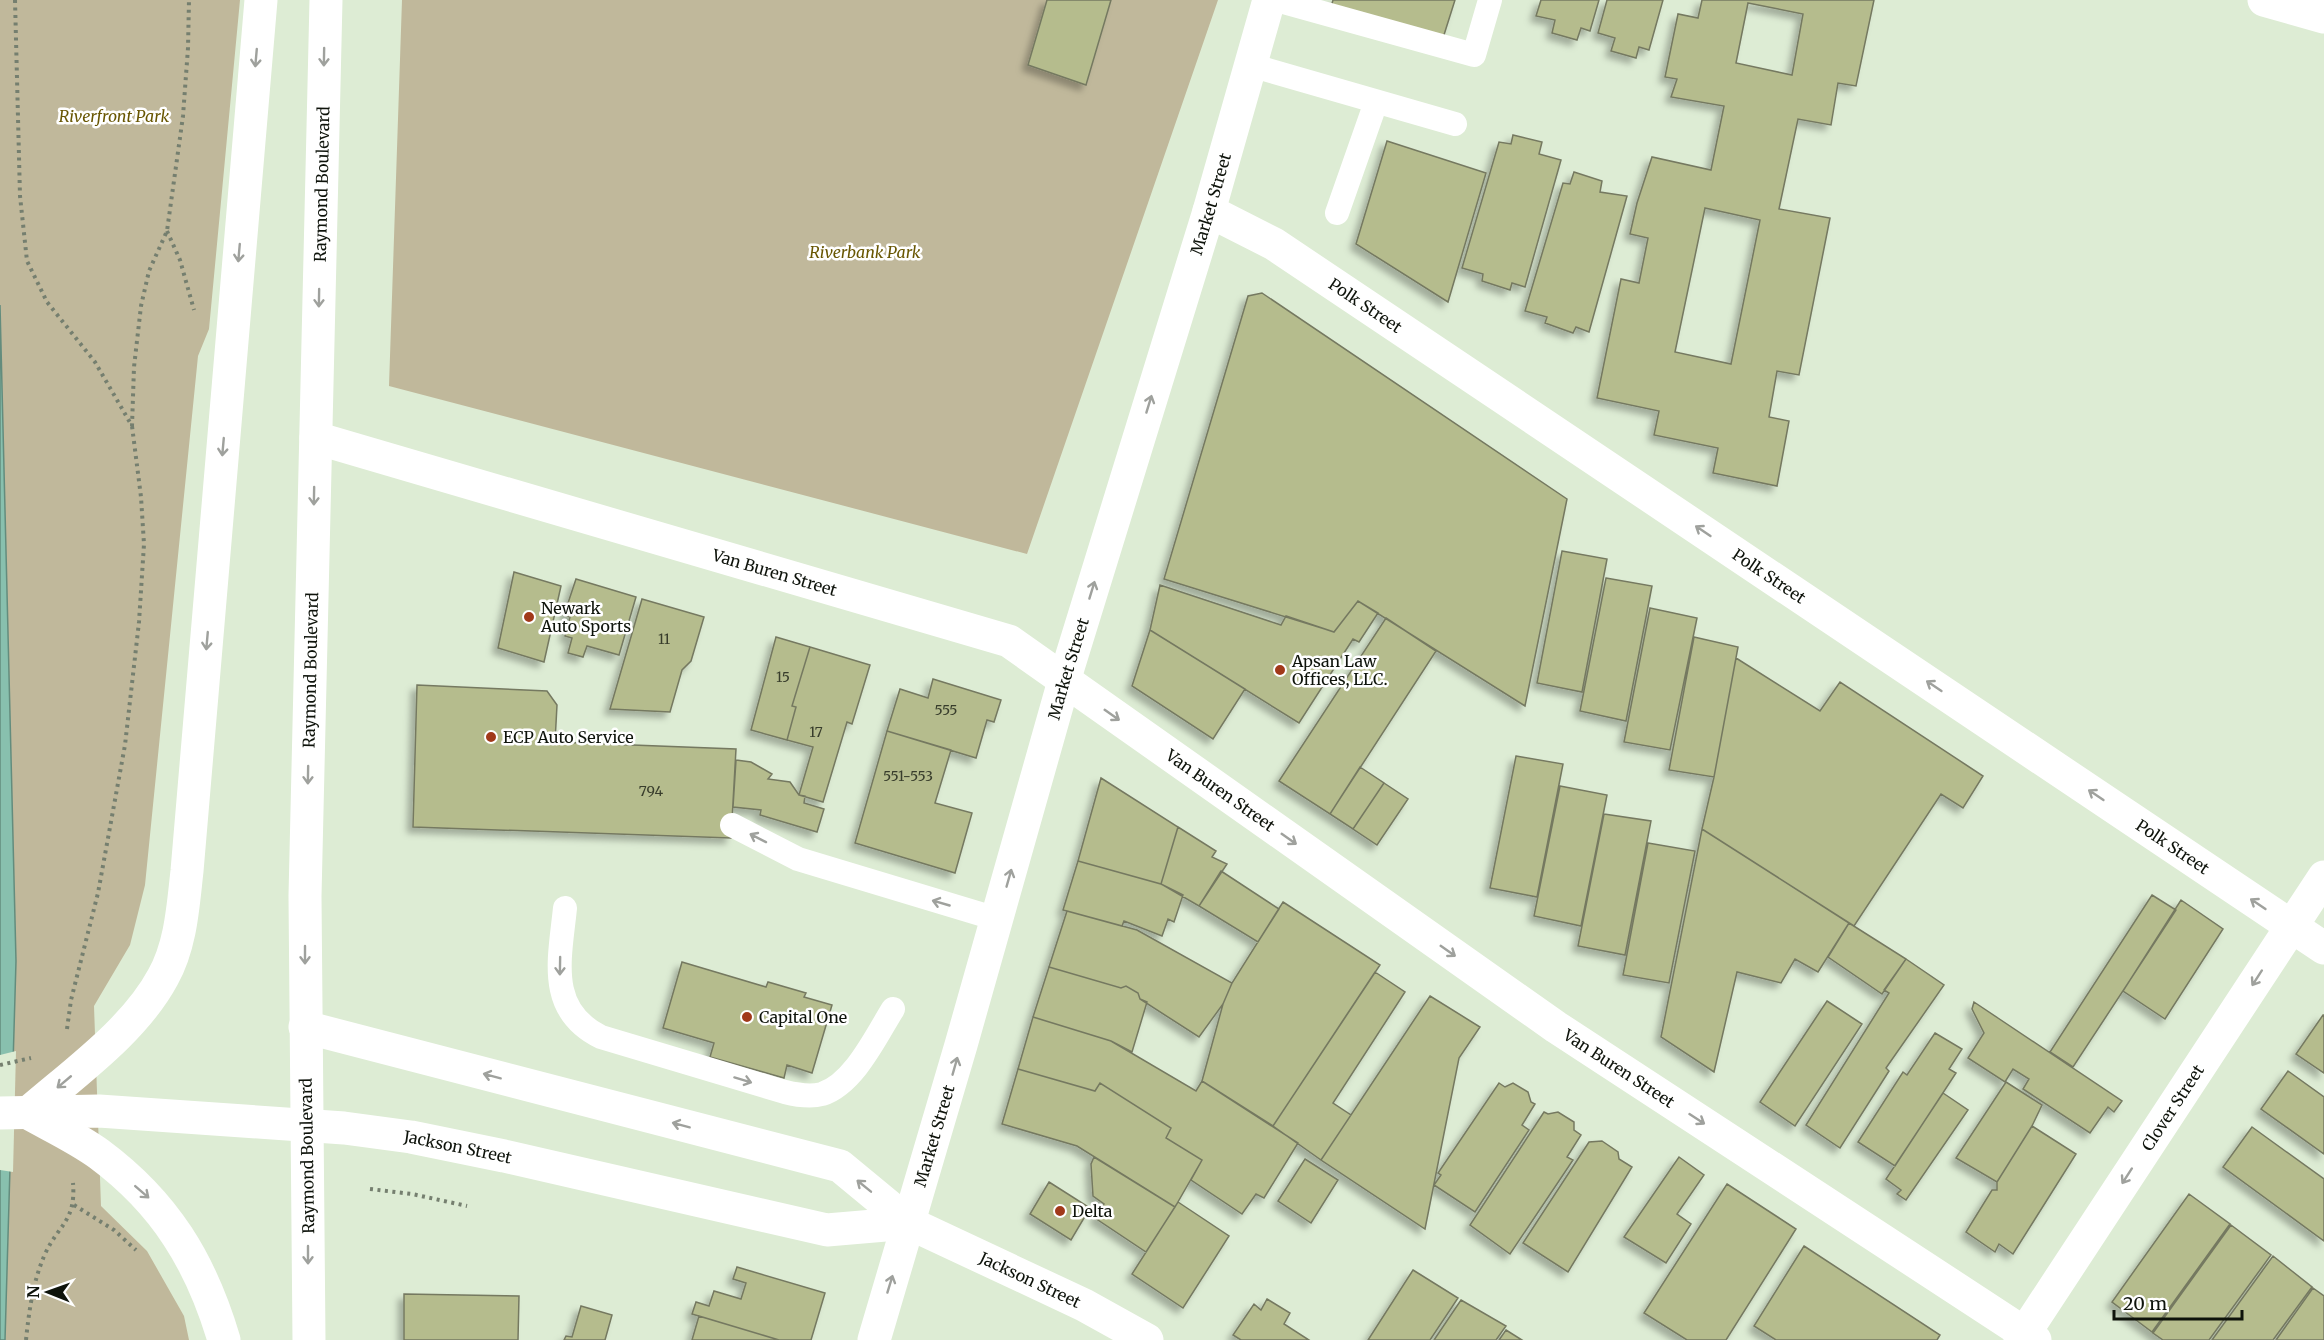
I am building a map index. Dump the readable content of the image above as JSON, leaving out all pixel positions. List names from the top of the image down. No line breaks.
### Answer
{"streets":{"main road":["Raymond Boulevard","Market Street","Polk Street","Van Buren Street","Clover Street","Jackson Street"]},"crossings":[["Raymond Boulevard","Van Buren Street"],["Raymond Boulevard","Jackson Street"],["Market Street","Polk Street"],["Market Street","Van Buren Street"],["Market Street","Jackson Street"],["Polk Street","Clover Street"],["Van Buren Street","Clover Street"]],"one_way":["Market Street","Polk Street","Van Buren Street","Clover Street"],"parks":["Riverfront Park","Riverbank Park"],"places":["Newark Auto Sports","Apsan Law Offices, LLC.","ECP Auto Service","Capital One","Delta"],"house_numbers":["11","15","555","17","551-553","794"],"scale_bar":"20 m","north":"left"}
